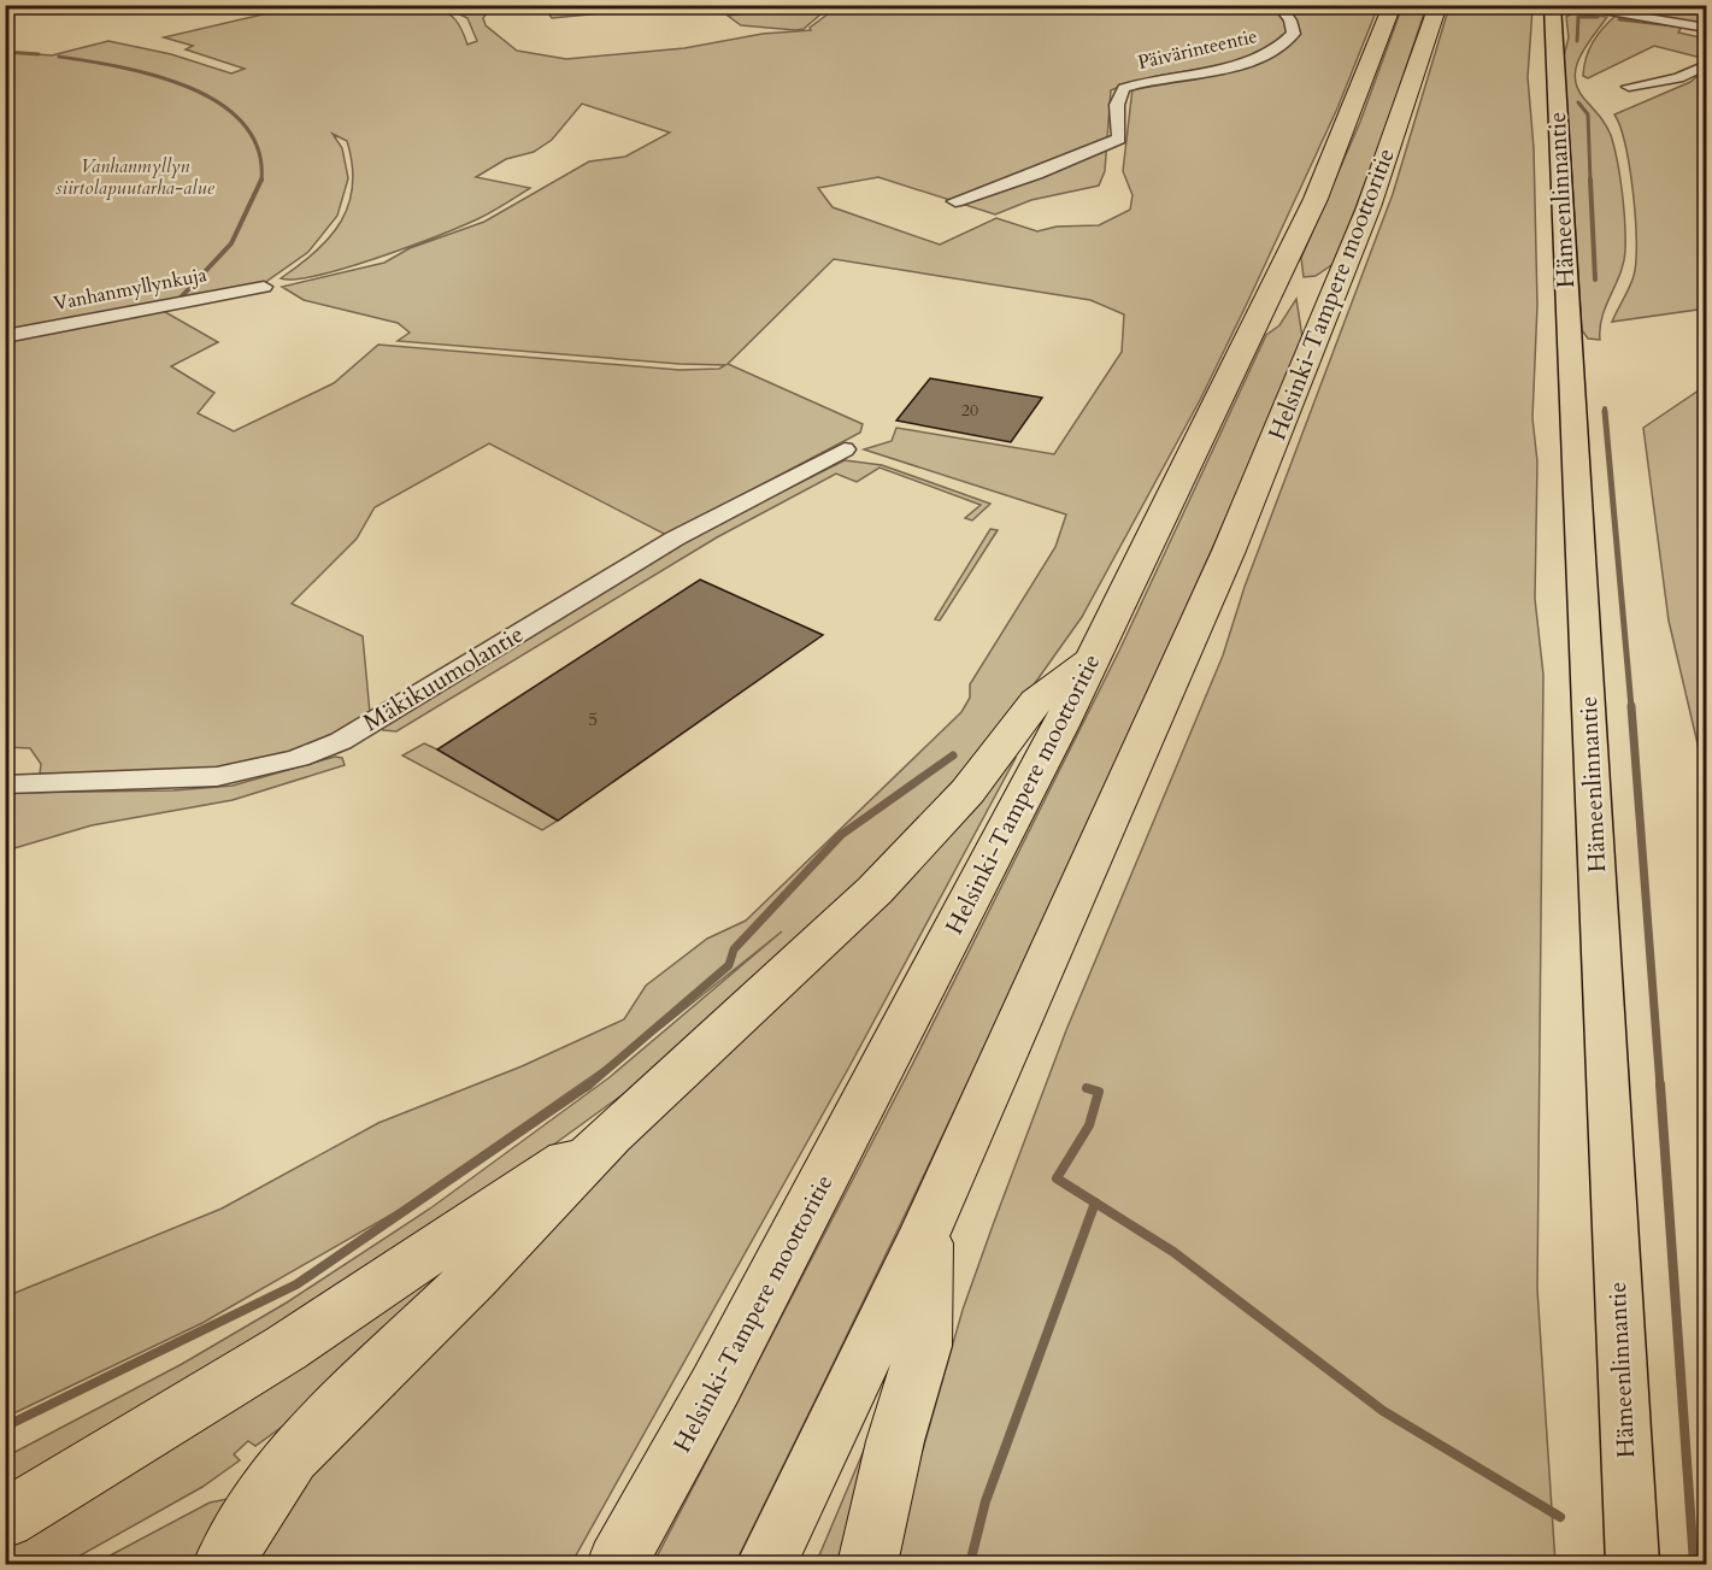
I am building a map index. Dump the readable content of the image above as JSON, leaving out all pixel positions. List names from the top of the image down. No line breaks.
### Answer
{"streets":{"highway":["Helsinki-Tampere moottoritie"],"main road":["Hämeenlinnantie"],"street":["Päivärinteentie","Vanhanmyllynkuja","Mäkikuumolantie"]},"parks":["Vanhanmyllyn siirtolapuutarha-alue"],"house_numbers":["20","5"]}
